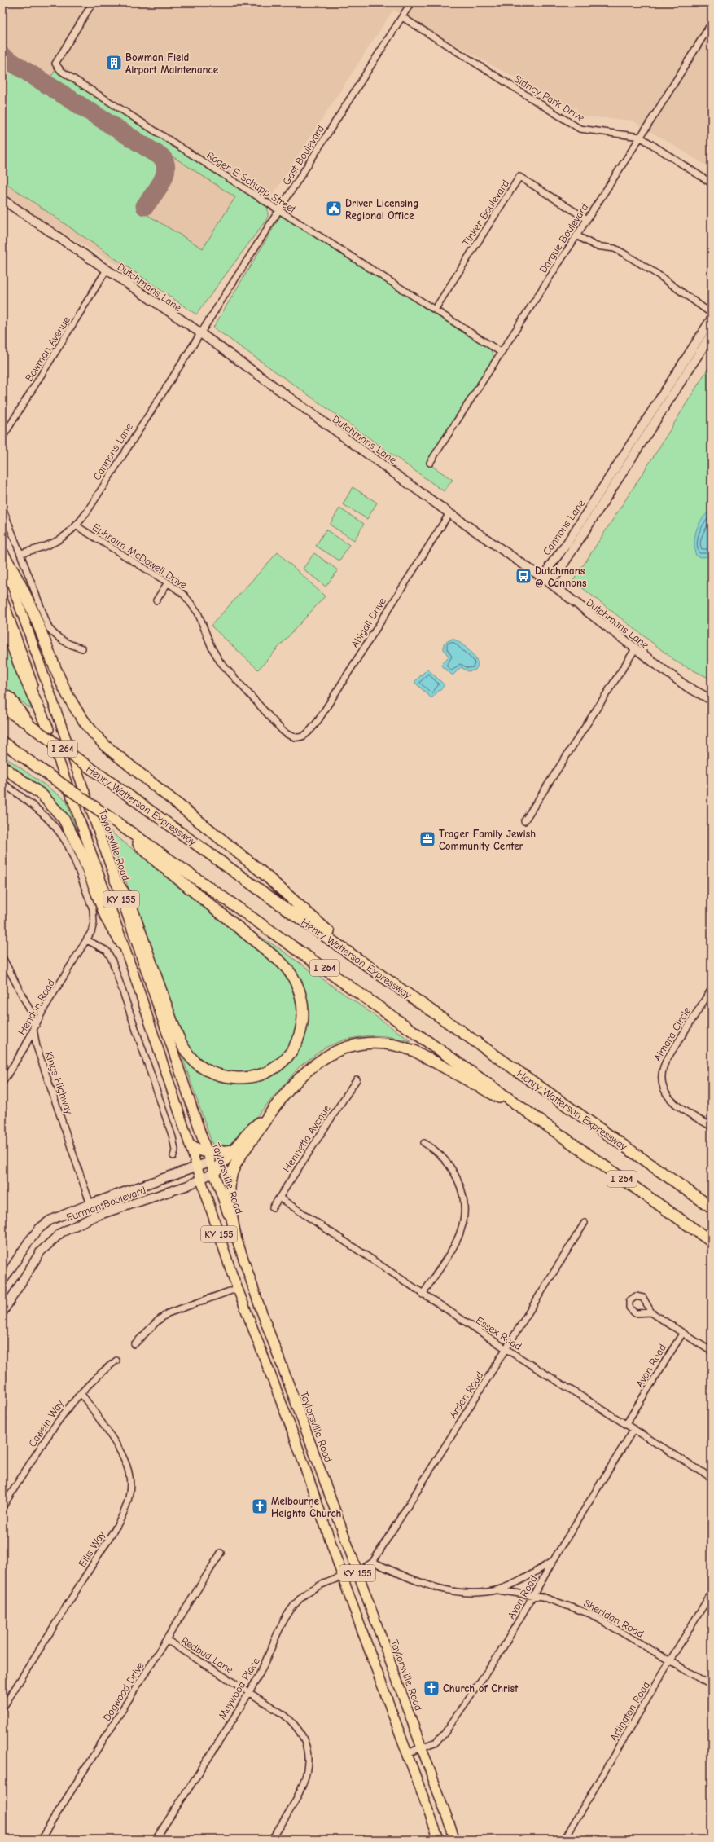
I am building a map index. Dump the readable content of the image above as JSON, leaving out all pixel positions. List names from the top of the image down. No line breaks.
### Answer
{"streets":{"highway":["I 264","Henry Watterson Expressway"],"main road":["Dutchmans Lane","Cannons Lane","Taylorsville Road","KY 155","Furman Boulevard"],"street":["Sidney Park Drive","Gast Boulevard","Roger E Schupp Street","Tinker Boulevard","Dargue Boulevard","Bowman Avenue","Ephraim McDowell Drive","Abigail Drive","Hendon Road","Almara Circle","Kings Highway","Henrietta Avenue","Essex Road","Avon Road","Arden Road","Cawein Way","Ellis Way","Sheridan Road","Redbud Lane","Maywood Place","Dogwood Drive","Arlington Road"]},"crossings":[["Sidney Park Drive","Gast Boulevard"],["Sidney Park Drive","Dargue Boulevard"],["Gast Boulevard","Roger E Schupp Street"],["Gast Boulevard","Dutchmans Lane"],["Gast Boulevard","Cannons Lane"],["Roger E Schupp Street","Tinker Boulevard"],["Roger E Schupp Street","Dargue Boulevard"],["Tinker Boulevard","Dargue Boulevard"],["Dutchmans Lane","Bowman Avenue"],["Dutchmans Lane","Cannons Lane"],["Dutchmans Lane","Abigail Drive"],["Cannons Lane","Ephraim McDowell Drive"],["Ephraim McDowell Drive","Abigail Drive"],["Taylorsville Road","Furman Boulevard"],["Taylorsville Road","Avon Road"],["Taylorsville Road","Arden Road"],["Taylorsville Road","Maywood Place"],["KY 155","Furman Boulevard"],["KY 155","Avon Road"],["KY 155","Maywood Place"],["Hendon Road","Kings Highway"],["Kings Highway","Furman Boulevard"],["Henrietta Avenue","Essex Road"],["Essex Road","Avon Road"],["Essex Road","Arden Road"],["Avon Road","Sheridan Road"],["Arden Road","Sheridan Road"],["Arden Road","Maywood Place"],["Cawein Way","Ellis Way"],["Sheridan Road","Arlington Road"],["Redbud Lane","Maywood Place"],["Redbud Lane","Dogwood Drive"]],"places":{"building":["Bowman Field Airport Maintenance"],"public building":["Driver Licensing Regional Office"],"bus stop":["Dutchmans @ Cannons"],"office":["Trager Family Jewish Community Center"],"church":["Melbourne Heights Church","Church of Christ"]}}
